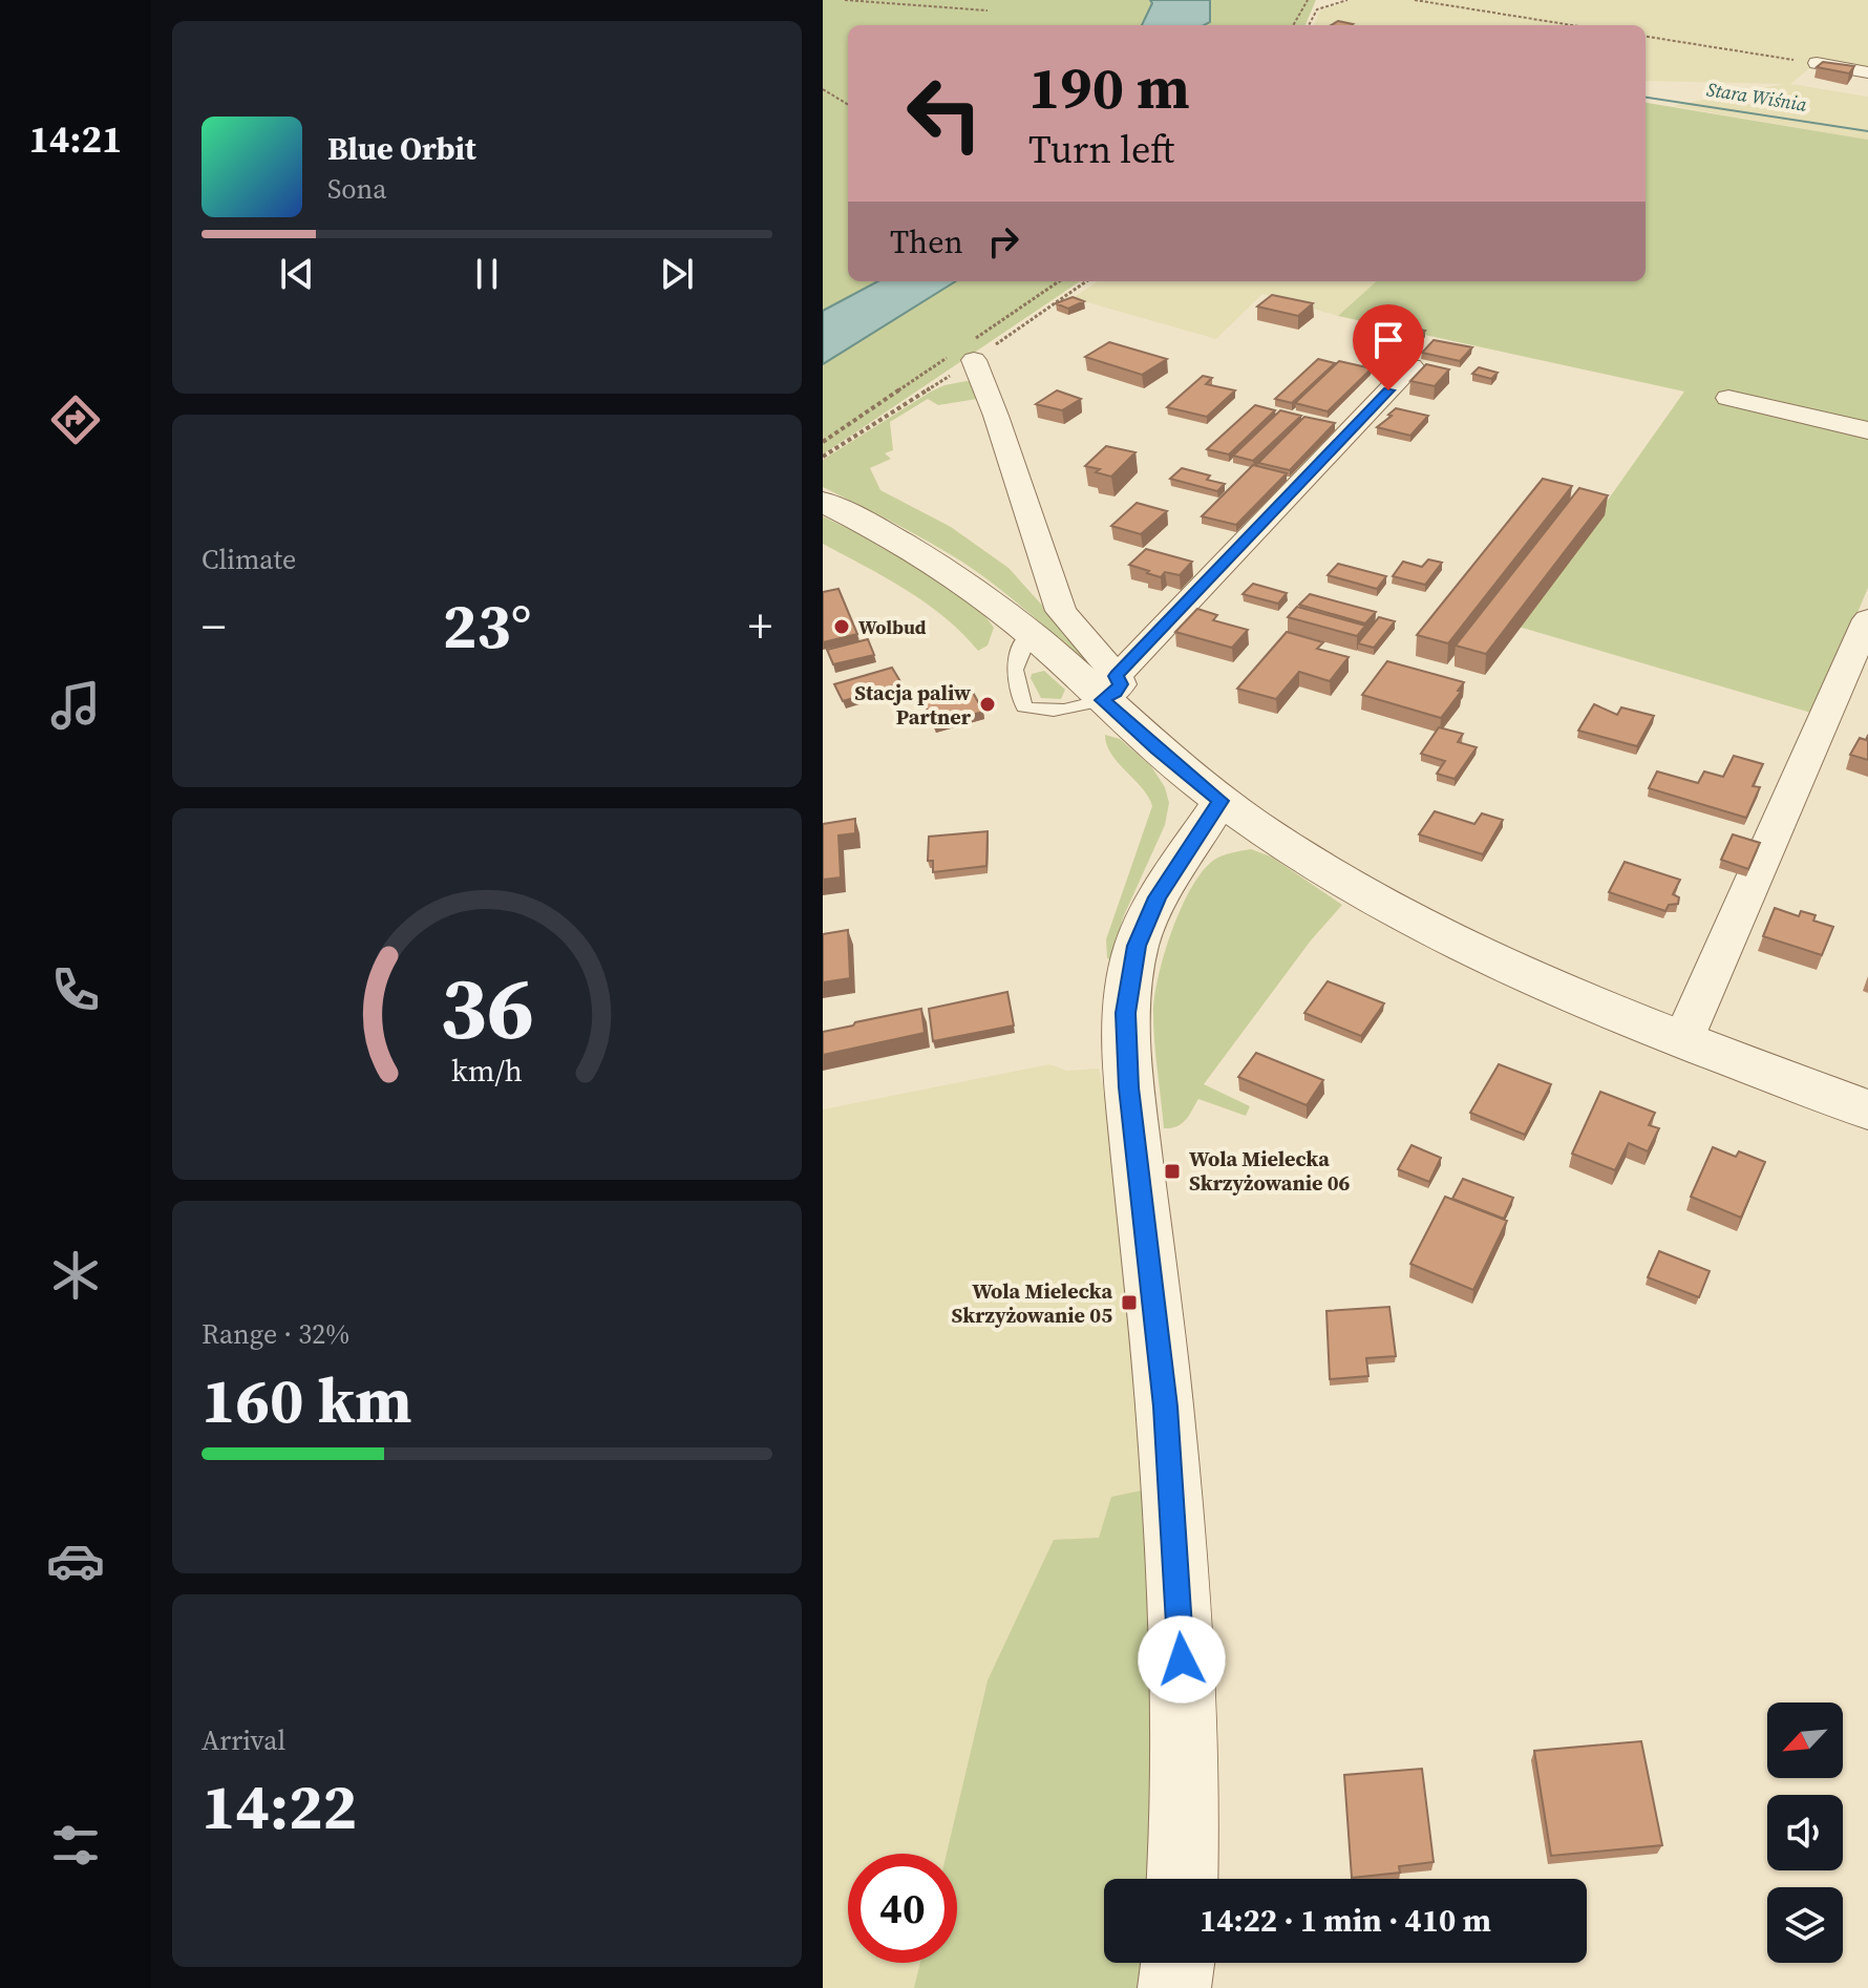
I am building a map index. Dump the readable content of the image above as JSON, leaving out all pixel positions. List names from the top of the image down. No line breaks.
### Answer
{"water":["Stara Wiśnia"],"places":{"other":["Wolbud","Stacja paliw Partner"],"transit":["Wola Mielecka Skrzyżowanie 06","Wola Mielecka Skrzyżowanie 05"]},"north":"bottom left","page":{"tabs":"14:21","turn":["190 m","Turn left"],"song":["Blue Orbit","Sona"],"then":"Then","tile":["Climate",["Range · 32%","160 km"],["Arrival","14:22"]],"heat":["−","23°","+"],"limit":"40","trip":"14:22 · 1 min · 410 m","gauge":["36","km/h"]}}
